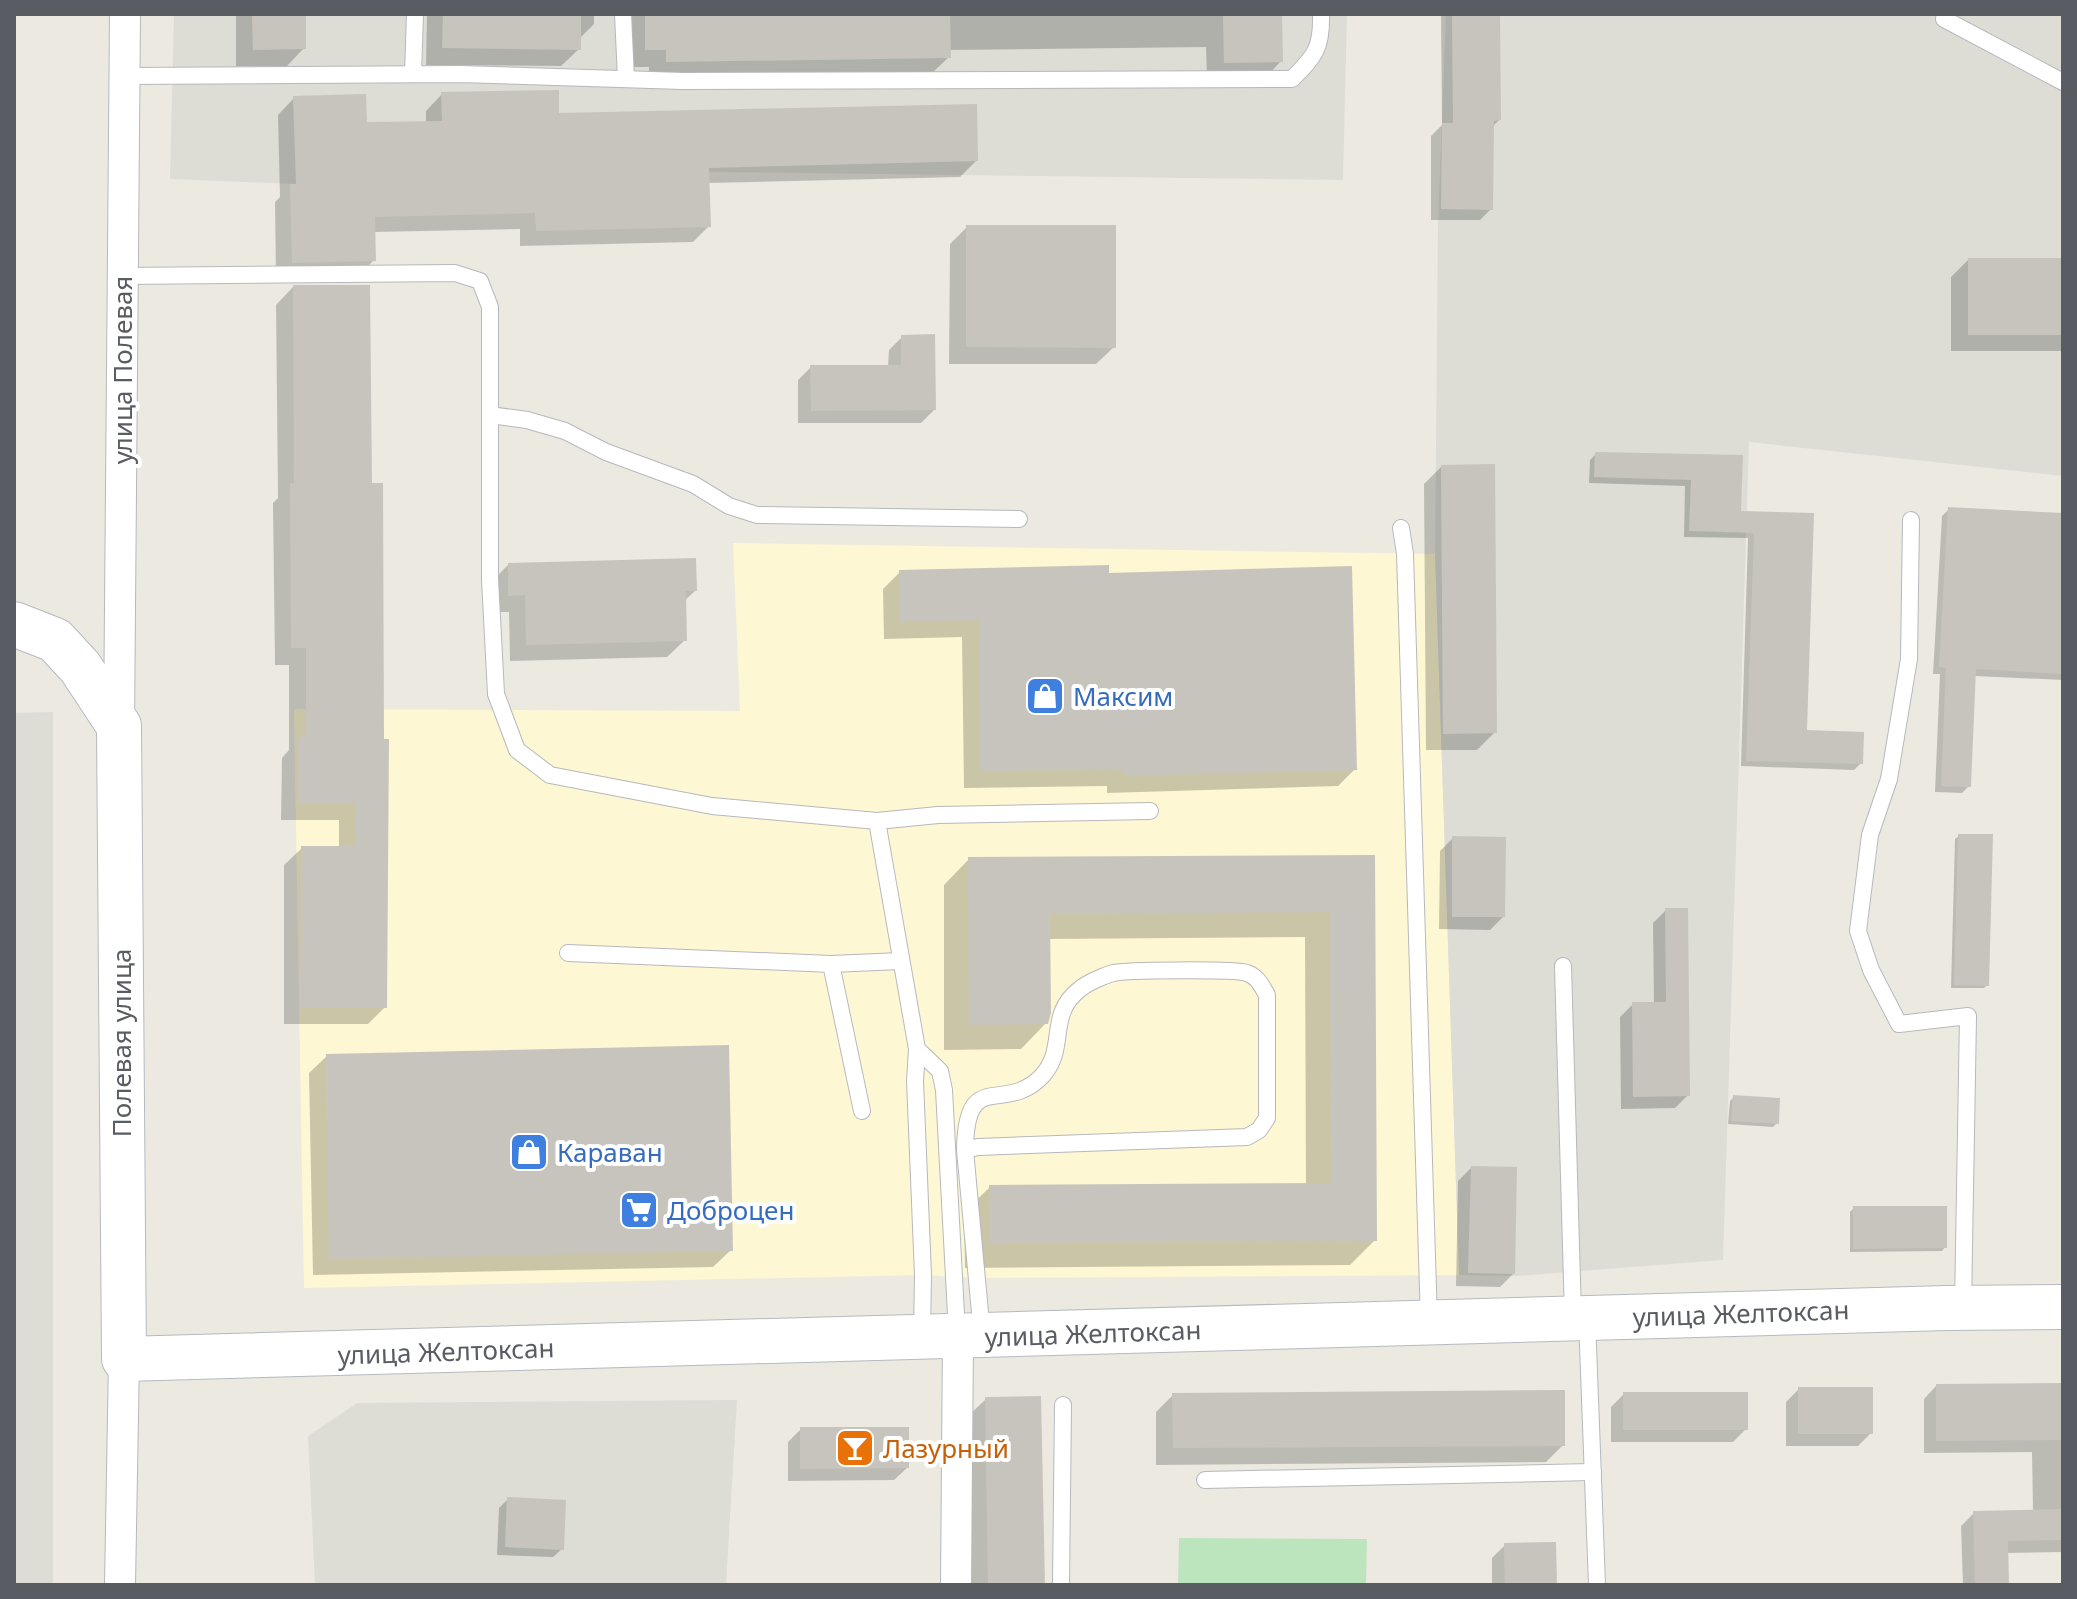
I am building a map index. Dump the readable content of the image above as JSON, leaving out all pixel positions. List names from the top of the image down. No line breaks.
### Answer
{"streets":{"street":["улица Полевая","Полевая улица","улица Желтоксан"]},"crossings":[["улица Полевая","Полевая улица"],["Полевая улица","улица Желтоксан"]],"places":{"shop":["Максим","Караван"],"supermarket":["Доброцен"],"bar":["Лазурный"]}}
